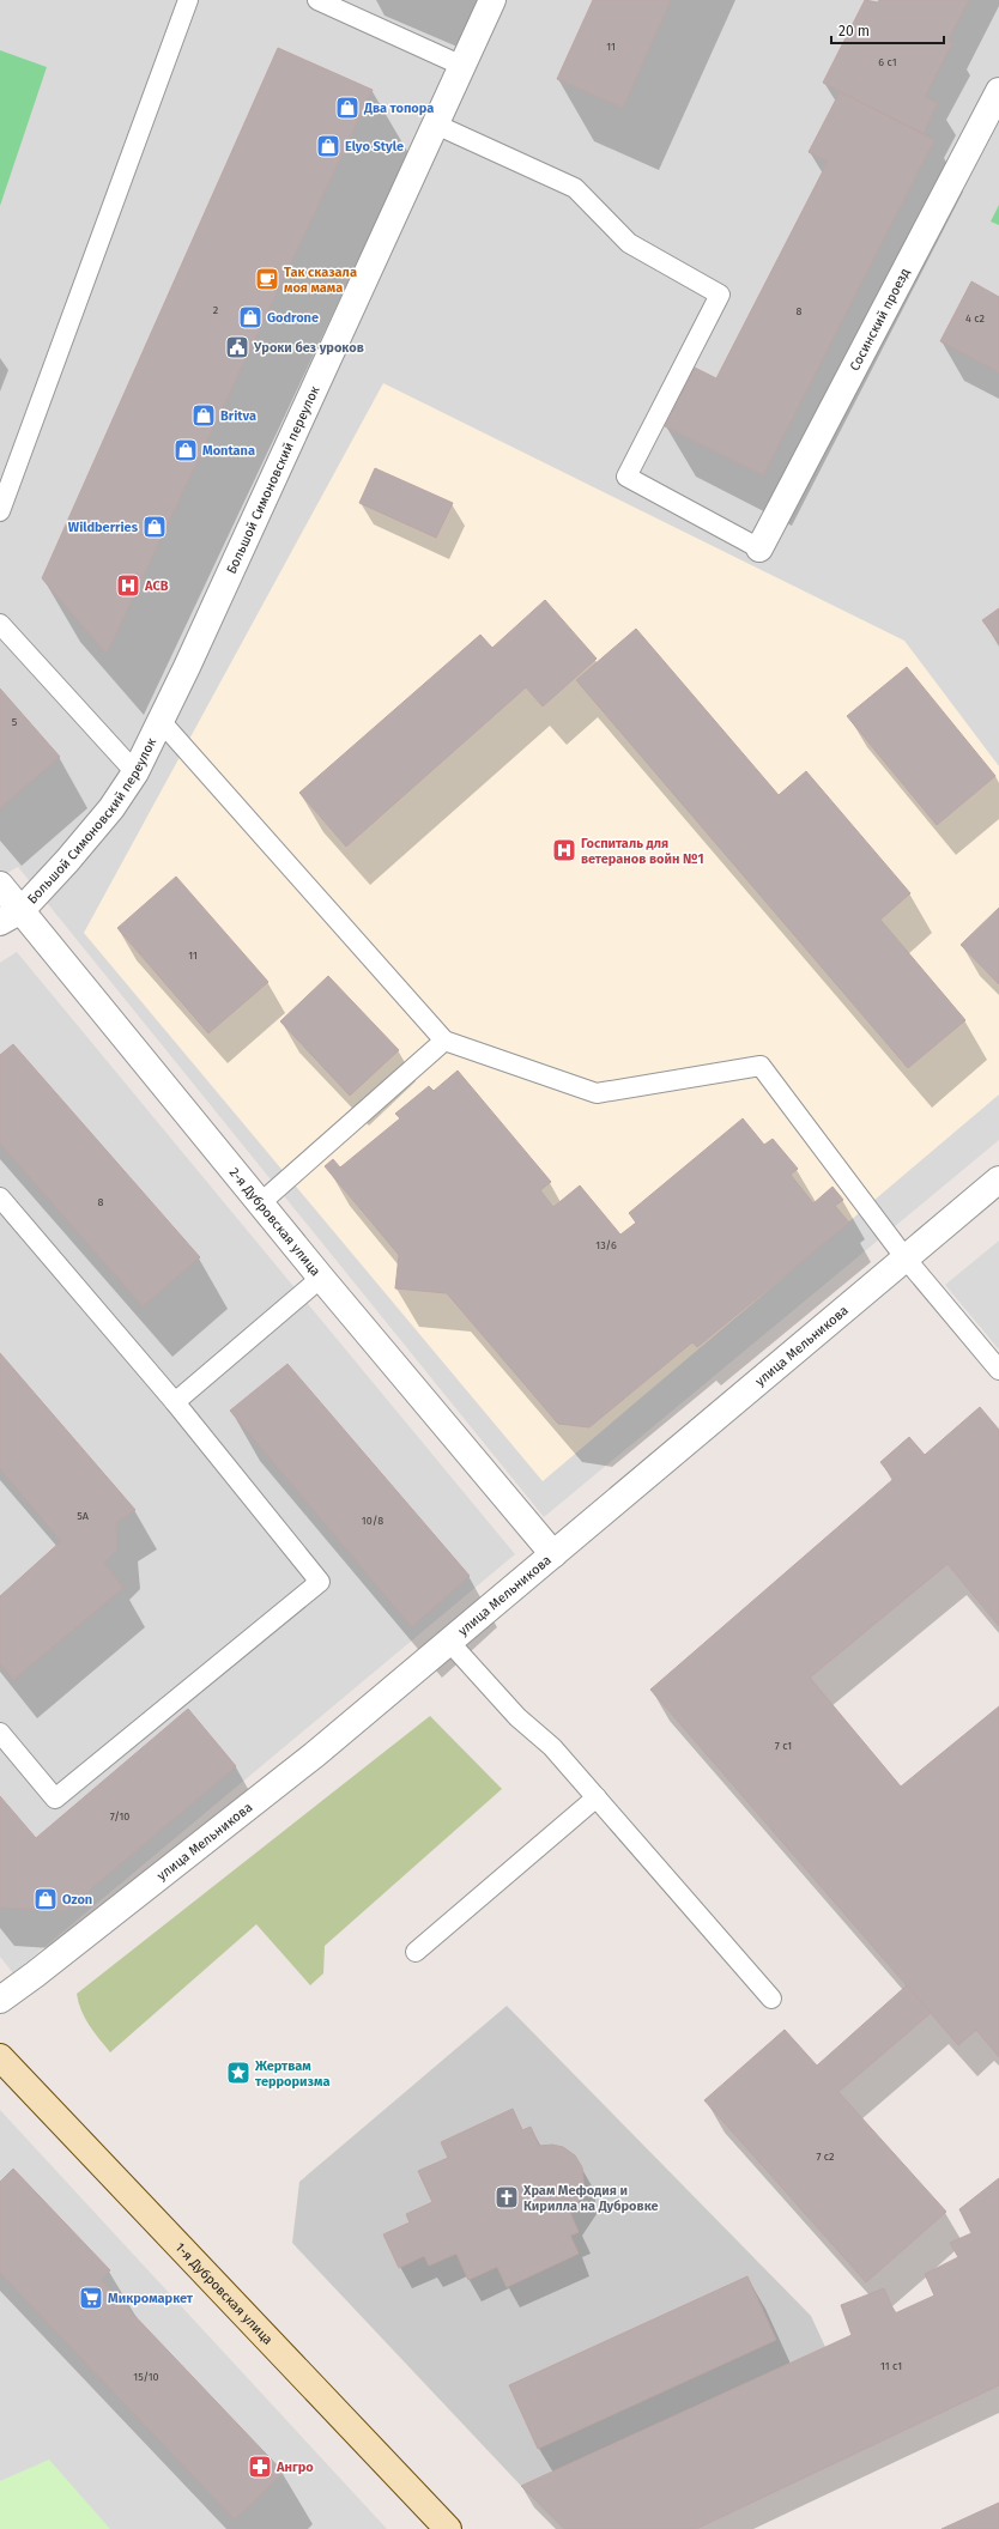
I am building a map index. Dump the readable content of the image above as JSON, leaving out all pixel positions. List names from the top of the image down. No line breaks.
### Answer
{"streets":{"main road":["1-я Дубровская улица"],"street":["Сосинский проезд","Большой Симоновский переулок","2-я Дубровская улица","улица Мельникова"]},"crossings":[["Большой Симоновский переулок","2-я Дубровская улица"],["2-я Дубровская улица","улица Мельникова"]],"places":{"shop":["Два топора","Elyo Style","Godrone","Britva","Montana","Wildberries","Ozon"],"cafe":["Так сказала моя мама"],"public building":["Уроки без уроков"],"hospital":["АСВ","Госпиталь для ветеранов войн №1"],"place":["Жертвам терроризма"],"church":["Храм Мефодия и Кирилла на Дубровке"],"supermarket":["Микромаркет"],"pharmacy":["Ангро"]},"house_numbers":["11","6 с1","2","8","4 с2","5","11","8","13/6","5А","10/8","7 с1","7/10","7 с2","11 с1","15/10"],"scale_bar":"20 m"}
